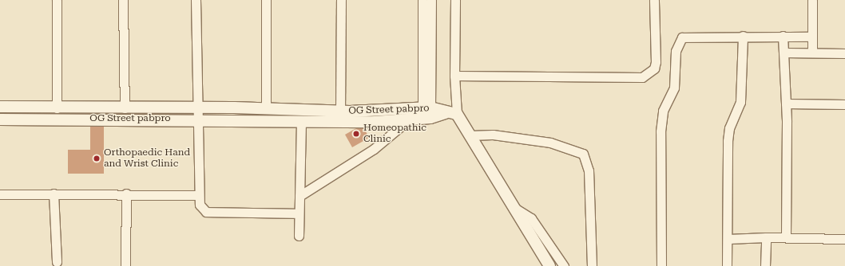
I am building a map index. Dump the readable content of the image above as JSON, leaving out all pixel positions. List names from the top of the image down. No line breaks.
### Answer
{"streets":{"street":["OG Street pabpro"]},"places":["Homeopathic Clinic","Orthopaedic Hand and Wrist Clinic"]}
